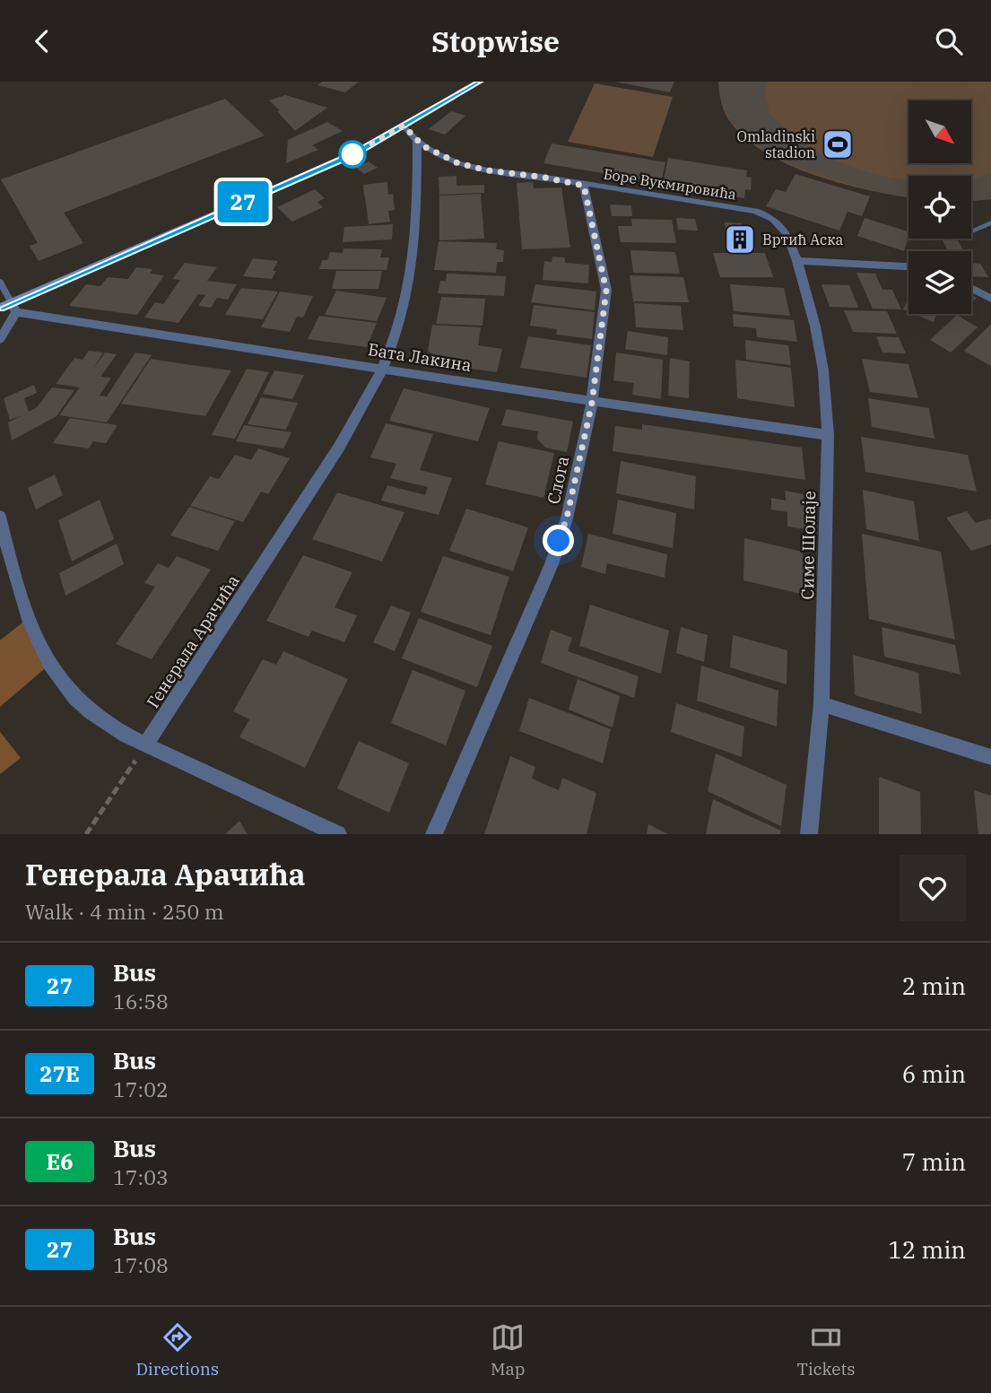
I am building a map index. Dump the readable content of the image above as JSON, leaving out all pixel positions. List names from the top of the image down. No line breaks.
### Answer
{"streets":{"street":["Боре Вукмировића","Бата Лакина","Слога","Симе Шолаје","Генерала Арачића"]},"crossings":[["Боре Вукмировића","Слога"],["Боре Вукмировића","Симе Шолаје"],["Боре Вукмировића","Генерала Арачића"],["Бата Лакина","Слога"],["Бата Лакина","Симе Шолаје"],["Бата Лакина","Генерала Арачића"]],"places":{"sports":["Omladinski stadion"],"building":["Вртић Аска"]},"lines":["bus line 27"],"north":"bottom right","page":{"header":"Stopwise","on_map":"27","heading":["Генерала Арачића","Walk · 4 min · 250 m"],"list":[{"mark":"27","name":"Bus","note":"16:58","value":"2 min"},{"mark":"27E","name":"Bus","note":"17:02","value":"6 min"},{"mark":"E6","name":"Bus","note":"17:03","value":"7 min"},{"mark":"27","name":"Bus","note":"17:08","value":"12 min"}],"tabs":["Directions","Map","Tickets"]}}
